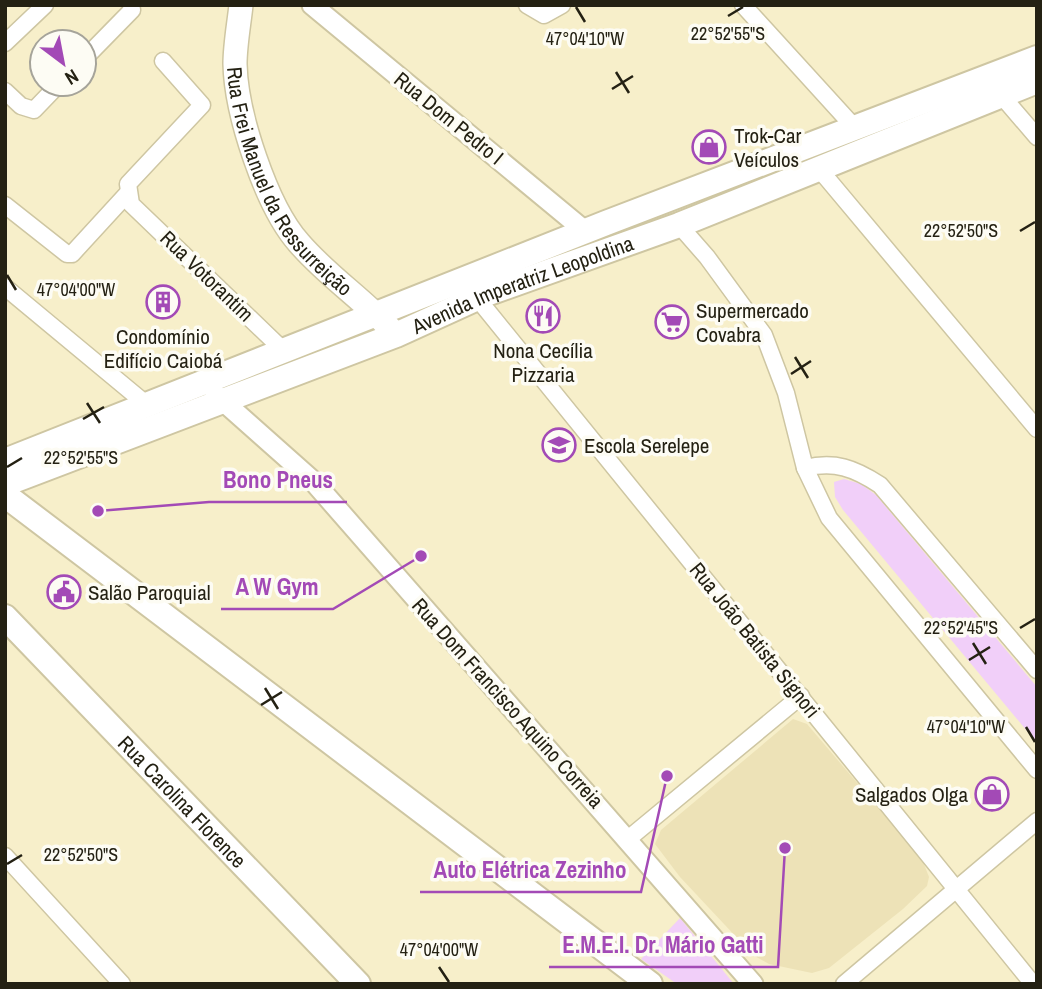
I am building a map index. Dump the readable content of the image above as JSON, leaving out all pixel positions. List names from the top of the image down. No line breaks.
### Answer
{"streets":{"main road":["Rua Frei Manuel da Ressurreição","Avenida Imperatriz Leopoldina","Rua Carolina Florence"],"street":["Rua Dom Pedro I","Rua Votorantim","Rua João Batista Signori","Rua Dom Francisco Aquino Correia"]},"crossings":[["Rua Dom Pedro I","Avenida Imperatriz Leopoldina"],["Rua Frei Manuel da Ressurreição","Avenida Imperatriz Leopoldina"],["Rua Votorantim","Avenida Imperatriz Leopoldina"],["Avenida Imperatriz Leopoldina","Rua João Batista Signori"],["Avenida Imperatriz Leopoldina","Rua Dom Francisco Aquino Correia"]],"places":{"shop":["Trok-Car Veículos","Salgados Olga"],"building":["Condomínio Edifício Caiobá"],"restaurant":["Nona Cecília Pizzaria"],"supermarket":["Supermercado Covabra"],"school or university":["Escola Serelepe"],"other":["Bono Pneus","A W Gym","Auto Elétrica Zezinho","E.M.E.I. Dr. Mário Gatti"],"public building":["Salão Paroquial"]},"north":"bottom right","coordinates":["22°52'55\"S","47°04'10\"W","22°52'50\"S","47°04'00\"W","22°52'45\"S"]}
